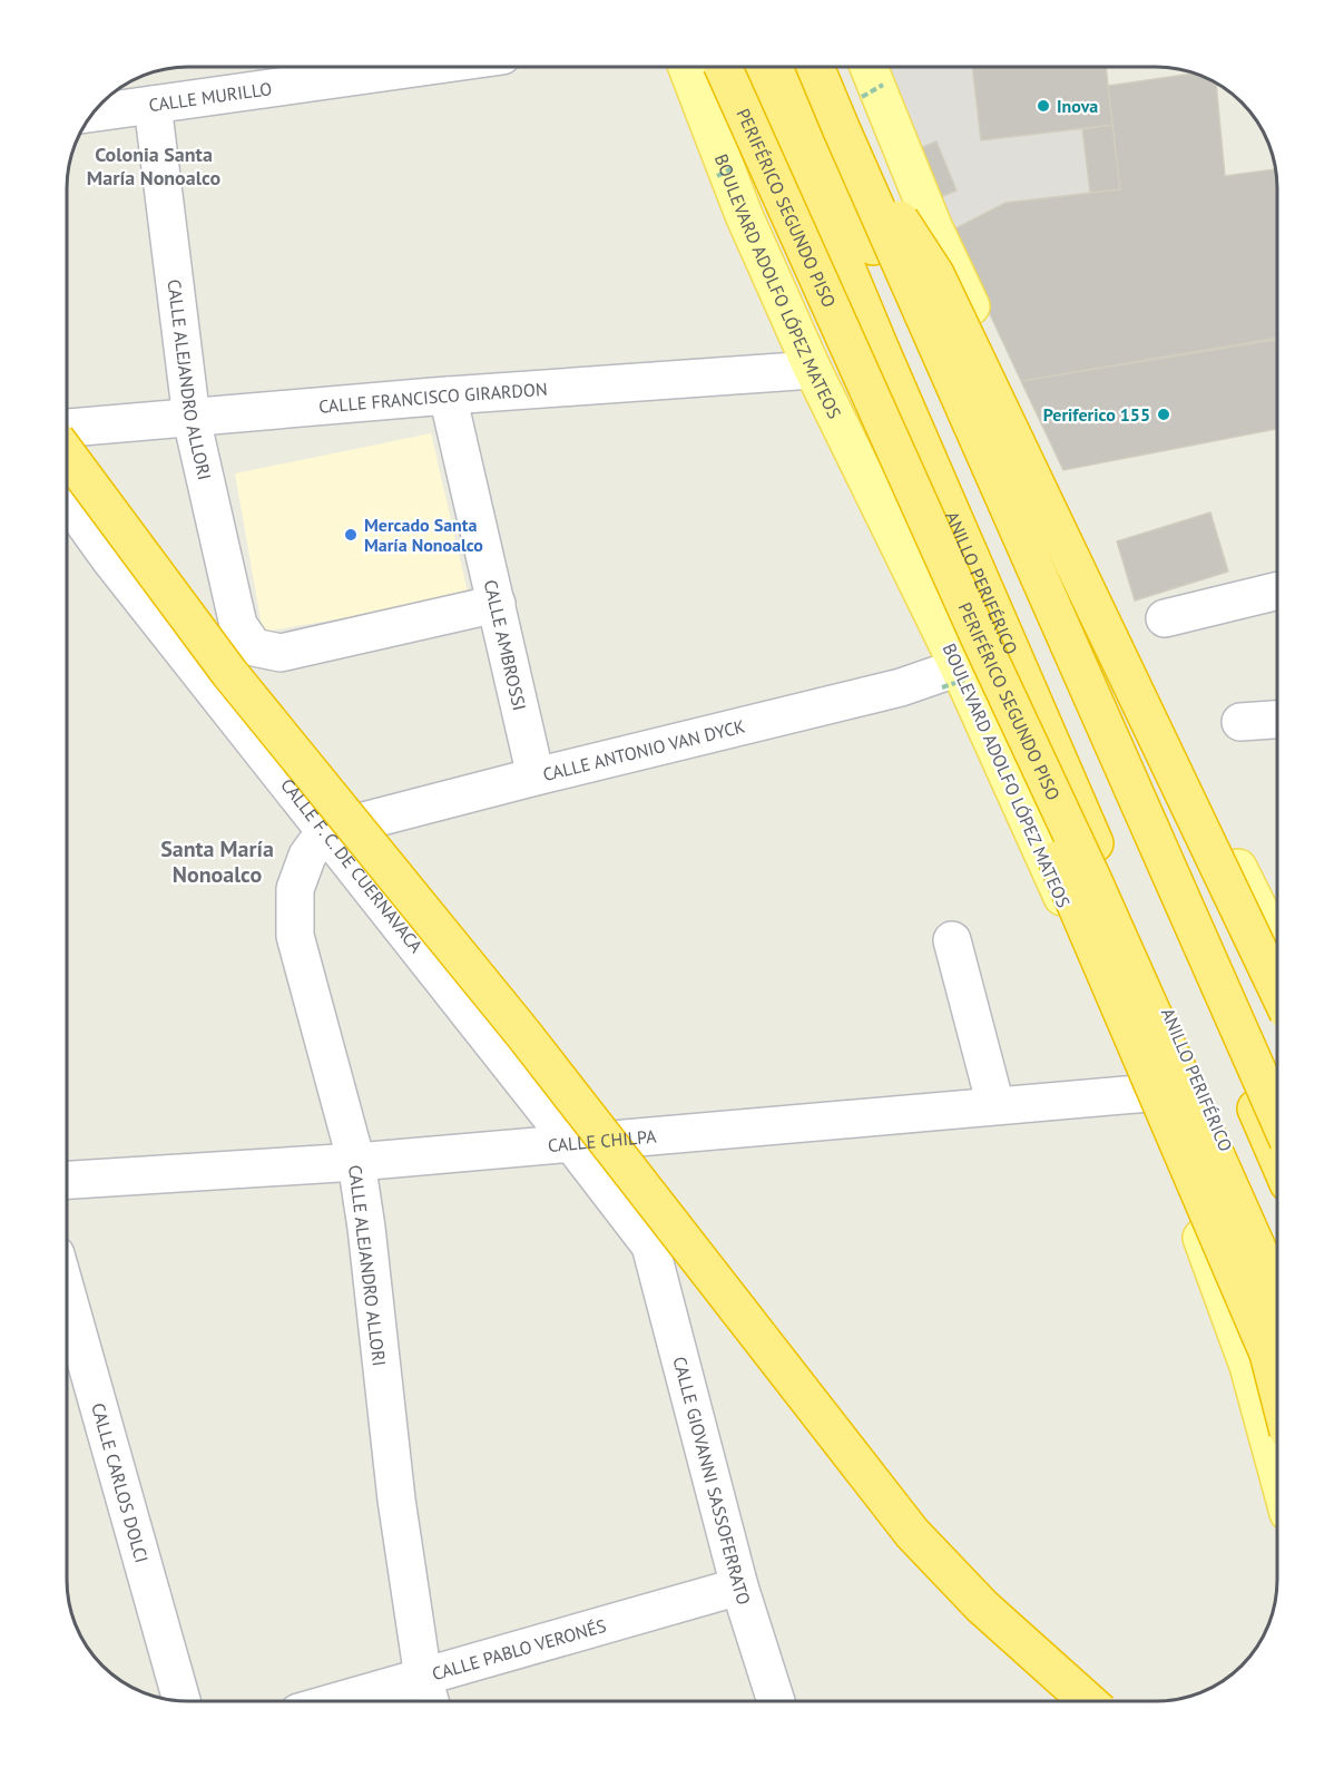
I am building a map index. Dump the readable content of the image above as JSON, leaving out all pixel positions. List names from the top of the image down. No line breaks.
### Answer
{"streets":{"highway":["PERIFÉRICO SEGUNDO PISO","ANILLO PERIFÉRICO"],"main road":["BOULEVARD ADOLFO LÓPEZ MATEOS"],"street":["CALLE MURILLO","CALLE ALEJANDRO ALLORI","CALLE FRANCISCO GIRARDON","CALLE AMBROSSI","CALLE ANTONIO VAN DYCK","CALLE F. C. DE CUERNAVACA","CALLE CHILPA","CALLE GIOVANNI SASSOFERRATO","CALLE CARLOS DOLCI","CALLE PABLO VERONÉS"]},"crossings":[["CALLE MURILLO","CALLE ALEJANDRO ALLORI"],["BOULEVARD ADOLFO LÓPEZ MATEOS","CALLE FRANCISCO GIRARDON"],["BOULEVARD ADOLFO LÓPEZ MATEOS","CALLE ANTONIO VAN DYCK"],["BOULEVARD ADOLFO LÓPEZ MATEOS","CALLE CHILPA"],["CALLE ALEJANDRO ALLORI","CALLE FRANCISCO GIRARDON"],["CALLE ALEJANDRO ALLORI","CALLE AMBROSSI"],["CALLE ALEJANDRO ALLORI","CALLE ANTONIO VAN DYCK"],["CALLE ALEJANDRO ALLORI","CALLE F. C. DE CUERNAVACA"],["CALLE ALEJANDRO ALLORI","CALLE CHILPA"],["CALLE ALEJANDRO ALLORI","CALLE PABLO VERONÉS"],["CALLE FRANCISCO GIRARDON","CALLE AMBROSSI"],["CALLE AMBROSSI","CALLE ANTONIO VAN DYCK"],["CALLE ANTONIO VAN DYCK","CALLE F. C. DE CUERNAVACA"],["CALLE F. C. DE CUERNAVACA","CALLE CHILPA"],["CALLE F. C. DE CUERNAVACA","CALLE GIOVANNI SASSOFERRATO"],["CALLE GIOVANNI SASSOFERRATO","CALLE PABLO VERONÉS"]],"districts":["Colonia Santa María Nonoalco","Santa María Nonoalco"],"places":["Inova","Periferico 155","Mercado Santa María Nonoalco"]}
